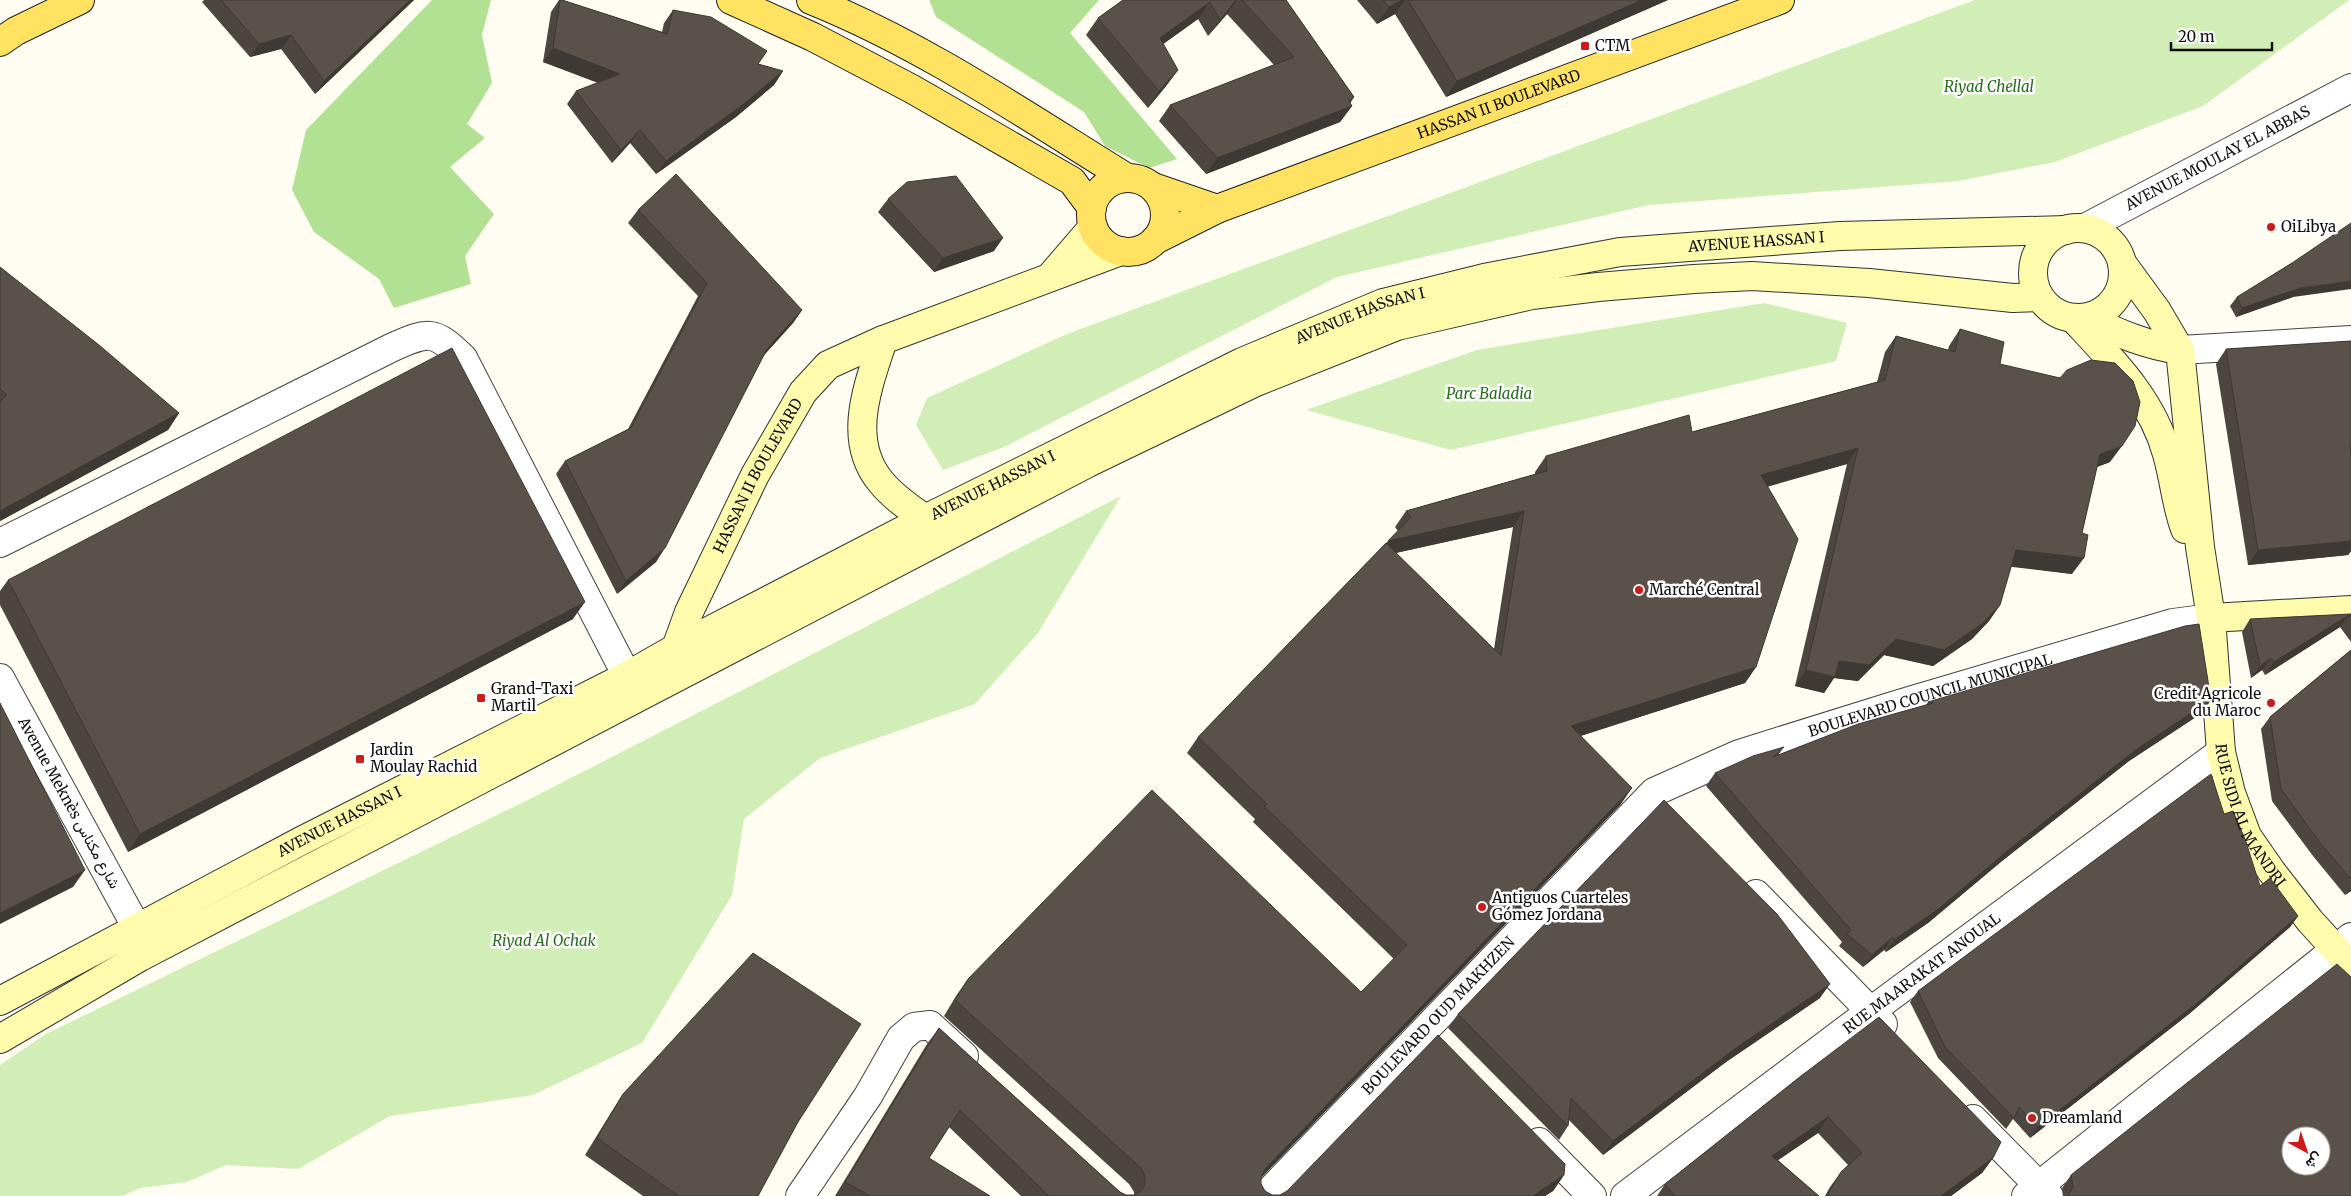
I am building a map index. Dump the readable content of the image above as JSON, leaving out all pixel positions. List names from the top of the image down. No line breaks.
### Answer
{"streets":{"main road":["HASSAN II BOULEVARD","AVENUE HASSAN I","RUE SIDI AL MANDRI"],"street":["AVENUE MOULAY EL ABBAS","BOULEVARD COUNCIL MUNICIPAL","Avenue Meknès شارع مكناس","RUE MAARAKAT ANOUAL","BOULEVARD OUD MAKHZEN"]},"crossings":[["HASSAN II BOULEVARD","AVENUE HASSAN I"],["AVENUE MOULAY EL ABBAS","AVENUE HASSAN I"],["AVENUE MOULAY EL ABBAS","RUE SIDI AL MANDRI"],["AVENUE HASSAN I","Avenue Meknès شارع مكناس"],["AVENUE HASSAN I","RUE SIDI AL MANDRI"],["BOULEVARD COUNCIL MUNICIPAL","RUE SIDI AL MANDRI"],["BOULEVARD COUNCIL MUNICIPAL","BOULEVARD OUD MAKHZEN"],["RUE SIDI AL MANDRI","RUE MAARAKAT ANOUAL"]],"parks":["Riyad Chellal","Parc Baladia","Riyad Al Ochak"],"places":{"transit":["CTM","Grand-Taxi Martil","Jardin Moulay Rachid"],"other":["OiLibya","Marché Central","Credit Agricole du Maroc","Antiguos Cuarteles Gómez Jordana","Dreamland"]},"scale_bar":"20 m","north":"bottom right"}
